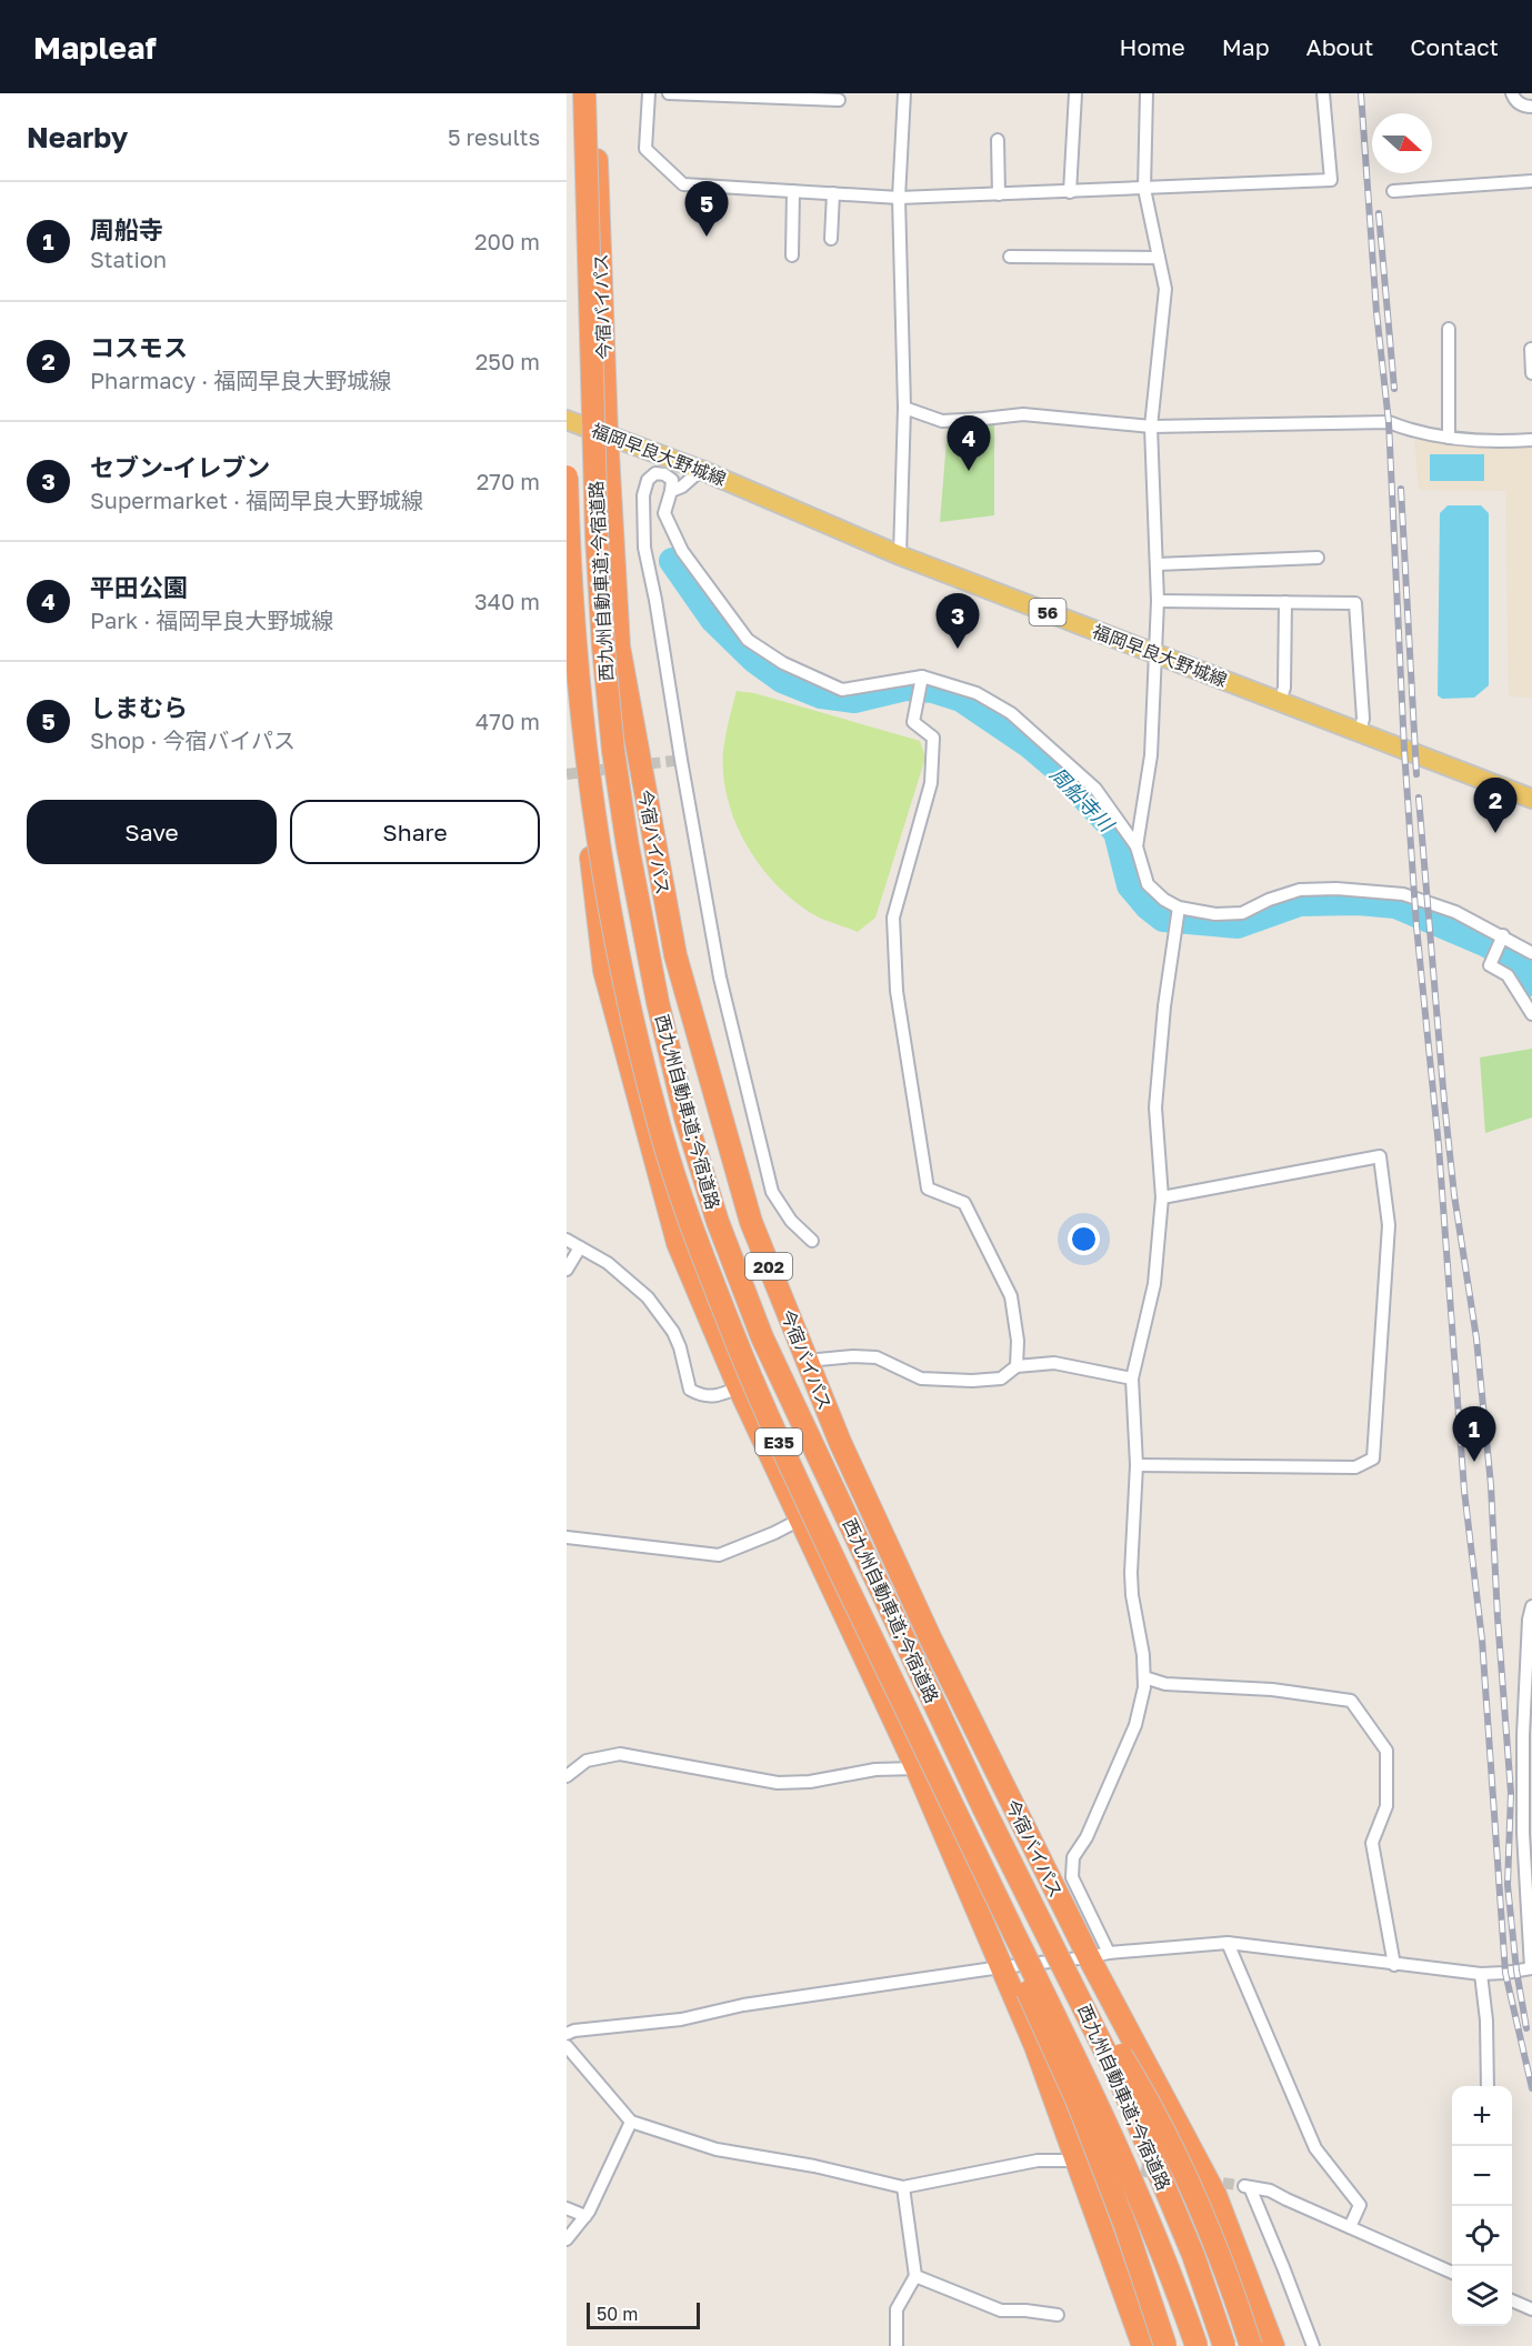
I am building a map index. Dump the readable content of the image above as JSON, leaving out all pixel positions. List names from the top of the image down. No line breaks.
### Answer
{"streets":{"highway":["今宿バイパス","西九州自動車道;今宿道路","202","E35"],"main road":["福岡早良大野城線","56"]},"crossings":[["今宿バイパス","福岡早良大野城線"]],"water":["周船寺川"],"scale_bar":"50 m","north":"right","page":{"header":"Mapleaf","nav":["Home","Map","About","Contact"],"heading":["Nearby","5 results"],"list":[{"mark":"1","name":"周船寺","note":"Station","value":"200 m"},{"mark":"2","name":"コスモス","note":"Pharmacy · 福岡早良大野城線","value":"250 m"},{"mark":"3","name":"セブン-イレブン","note":"Supermarket · 福岡早良大野城線","value":"270 m"},{"mark":"4","name":"平田公園","note":"Park · 福岡早良大野城線","value":"340 m"},{"mark":"5","name":"しまむら","note":"Shop · 今宿バイパス","value":"470 m"}],"pins":["5","4","3","2","1"],"buttons":["Save","Share"],"map_buttons":["+","−"],"scale":"50 m"}}
